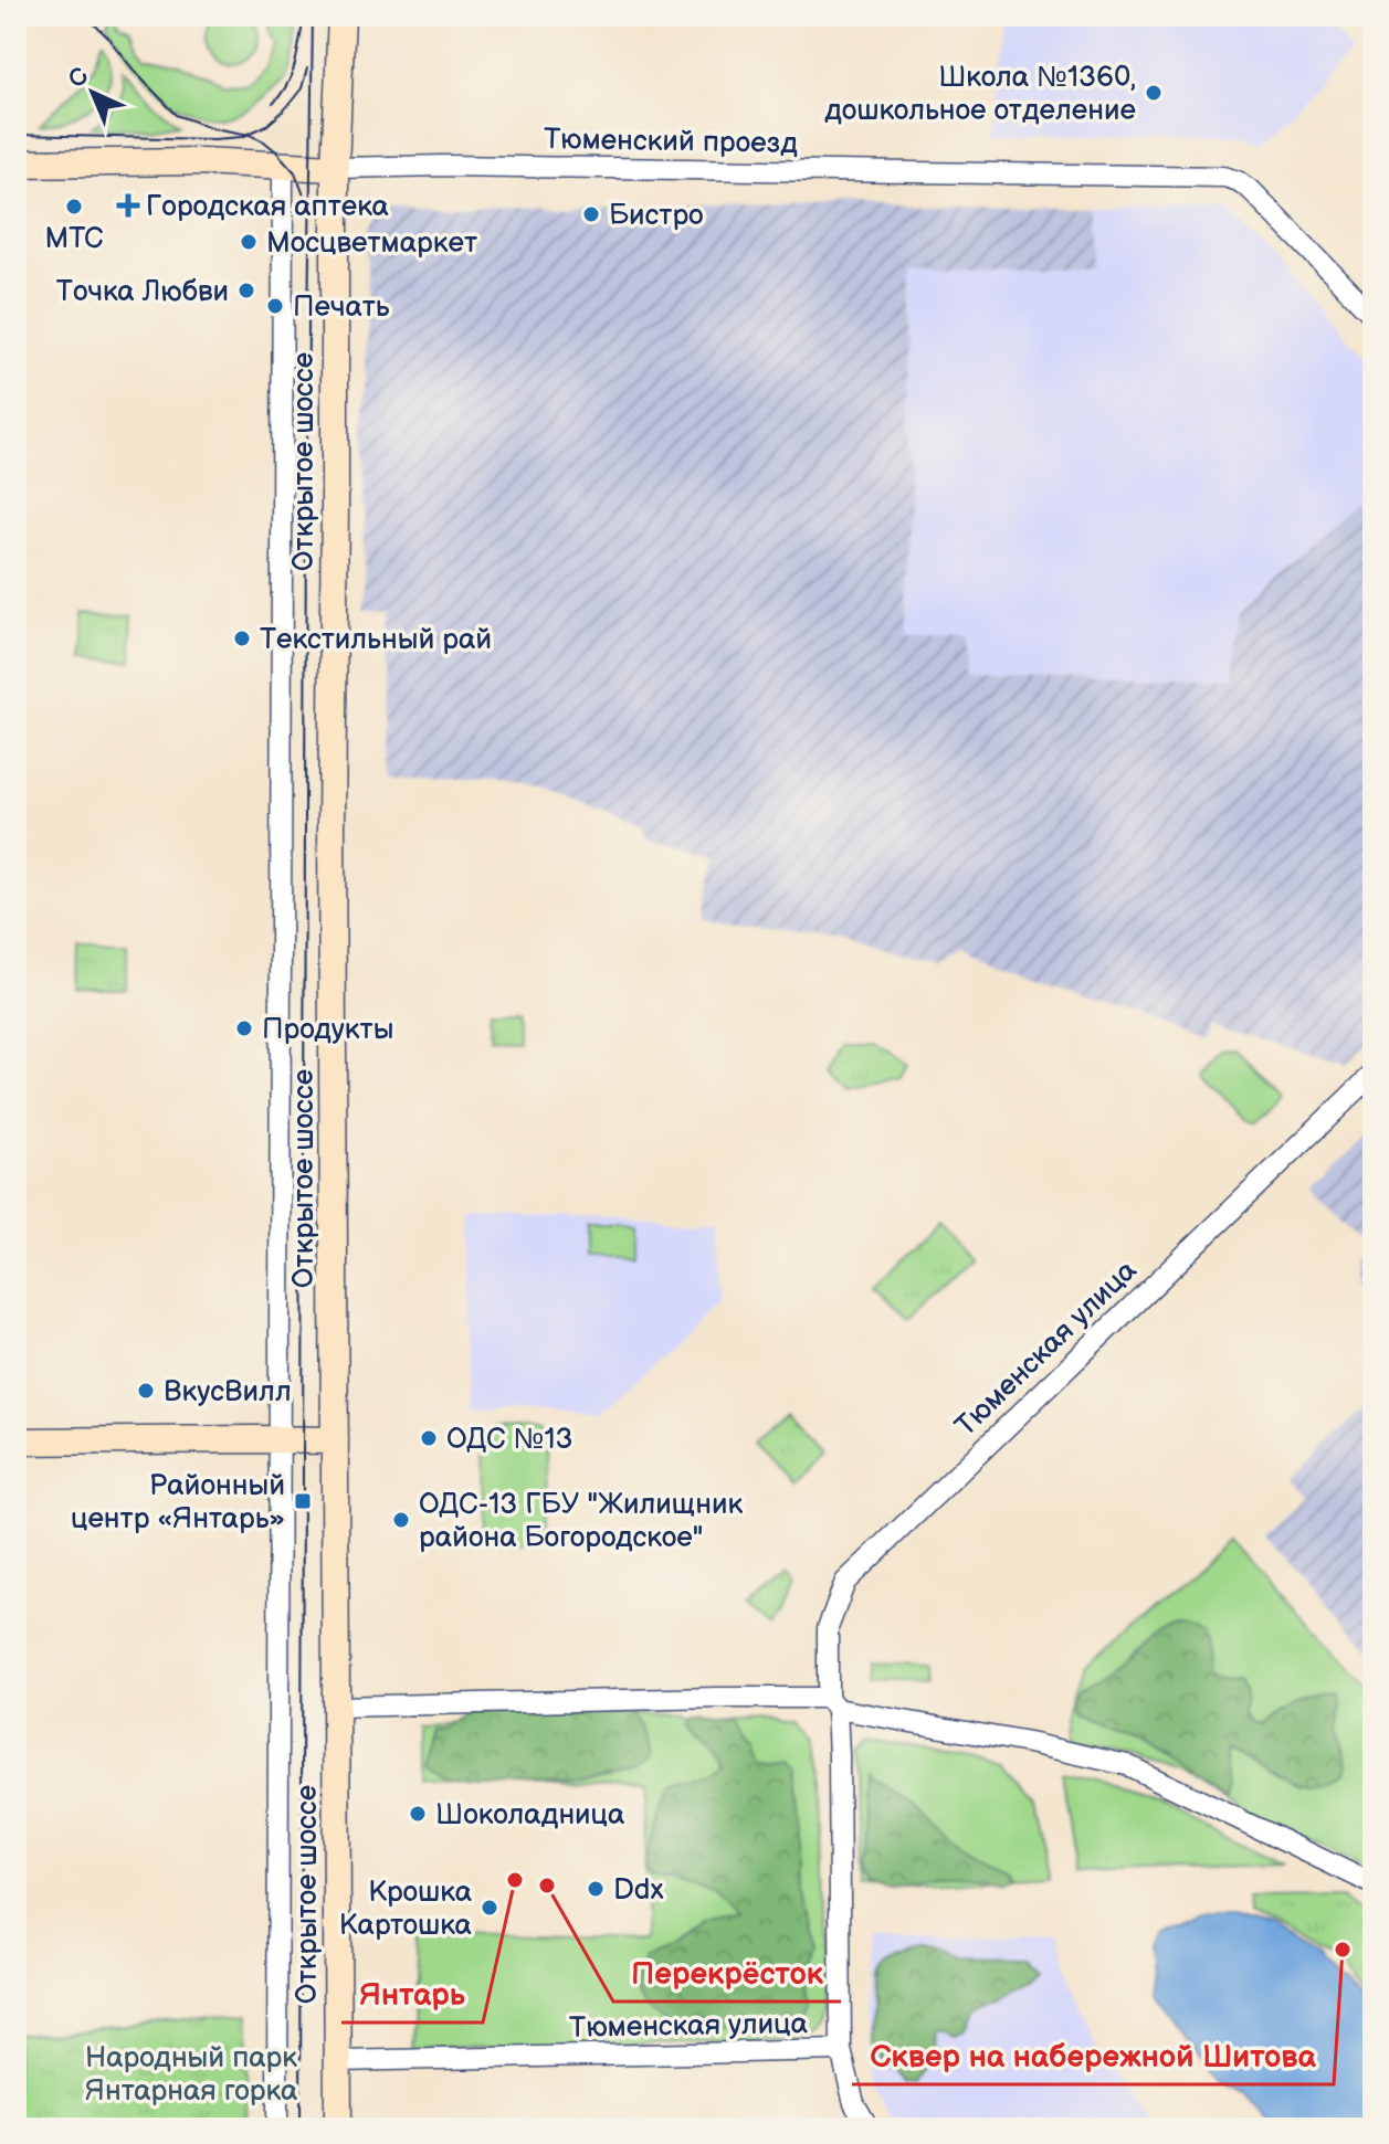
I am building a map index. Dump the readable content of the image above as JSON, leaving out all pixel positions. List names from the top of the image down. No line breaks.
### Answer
{"streets":{"main road":["Открытое шоссе"],"street":["Тюменский проезд","Тюменская улица"]},"crossings":[["Тюменский проезд","Открытое шоссе"],["Открытое шоссе","Тюменская улица"]],"parks":["Народный парк Янтарная горка"],"places":{"other":["Школа №1360, дошкольное отделение","МТС","Бистро","Мосцветмаркет","Точка Любви","Печать","Текстильный рай","Продукты","ВкусВилл","ОДС №13","ОДС-13 ГБУ \"Жилищник района Богородское\"","Шоколадница","Янтарь","Перекрёсток","Ddx","Крошка Картошка","Сквер на набережной Шитова"],"health":["Городская аптека"],"transit":["Районный центр «Янтарь»"]},"north":"top left"}
